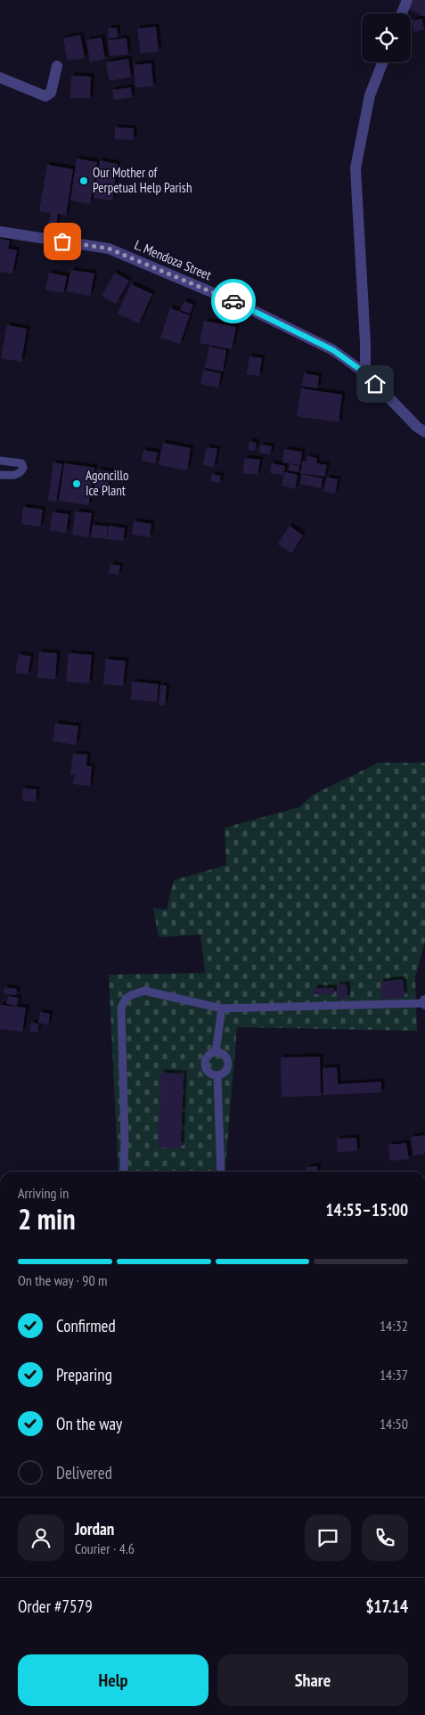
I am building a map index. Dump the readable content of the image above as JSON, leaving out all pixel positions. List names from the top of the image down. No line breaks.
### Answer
{"streets":{"street":["L. Mendoza Street"]},"places":["Our Mother of Perpetual Help Parish","Agoncillo Ice Plant"],"page":{"heading":["2 min","Arriving in","14:55–15:00"],"panel":["Jordan","Courier · 4.6","Order #7579","$17.14"],"bar":"On the way · 90 m","list":[["Confirmed","14:32"],["Preparing","14:37"],["On the way","14:50"],"Delivered"],"buttons":["Help","Share"]}}
